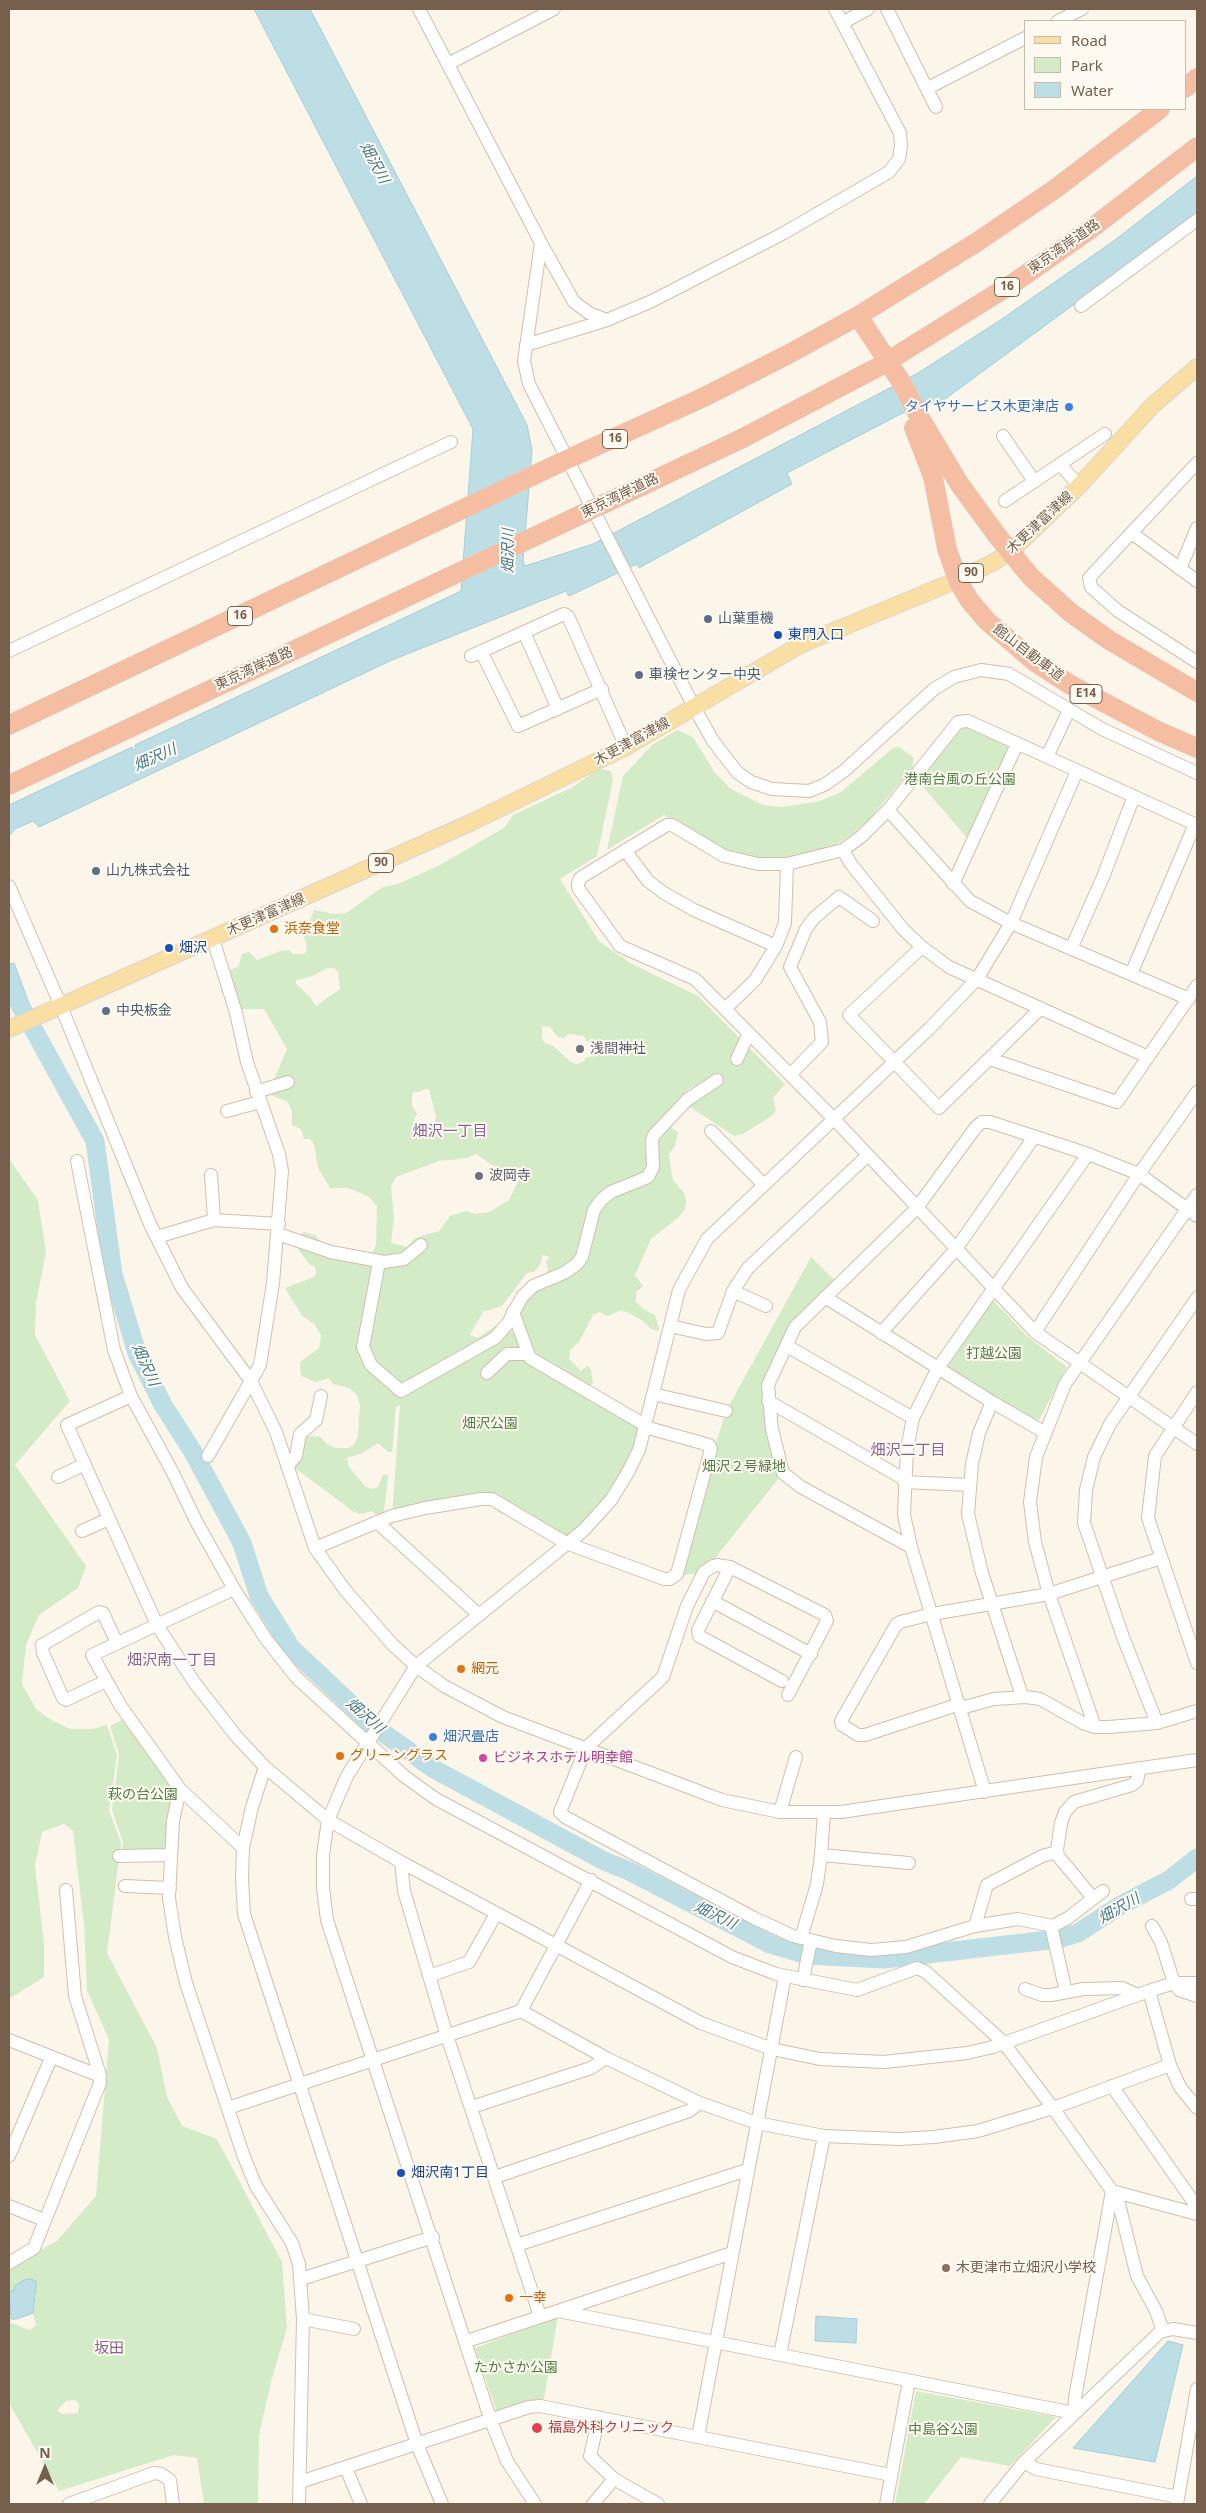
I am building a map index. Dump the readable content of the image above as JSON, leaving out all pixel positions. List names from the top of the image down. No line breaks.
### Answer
{"streets":{"highway":["東京湾岸道路","16","館山自動車道","E14"],"main road":["木更津富津線","90"]},"districts":["畑沢一丁目","畑沢二丁目","畑沢南一丁目","坂田"],"water":["畑沢川"],"parks":["港南台風の丘公園","打越公園","畑沢公園","畑沢２号緑地","萩の台公園","たかさか公園","中島谷公園"],"places":["タイヤサービス木更津店","山葉重機","東門入口","車検センター中央","山九株式会社","浜奈食堂","畑沢","中央板金","浅間神社","波岡寺","網元","畑沢畳店","グリーングラス","ビジネスホテル明幸館","畑沢南1丁目","木更津市立畑沢小学校","一幸","福島外科クリニック"],"legend":["Road","Park","Water"],"north":"top"}
